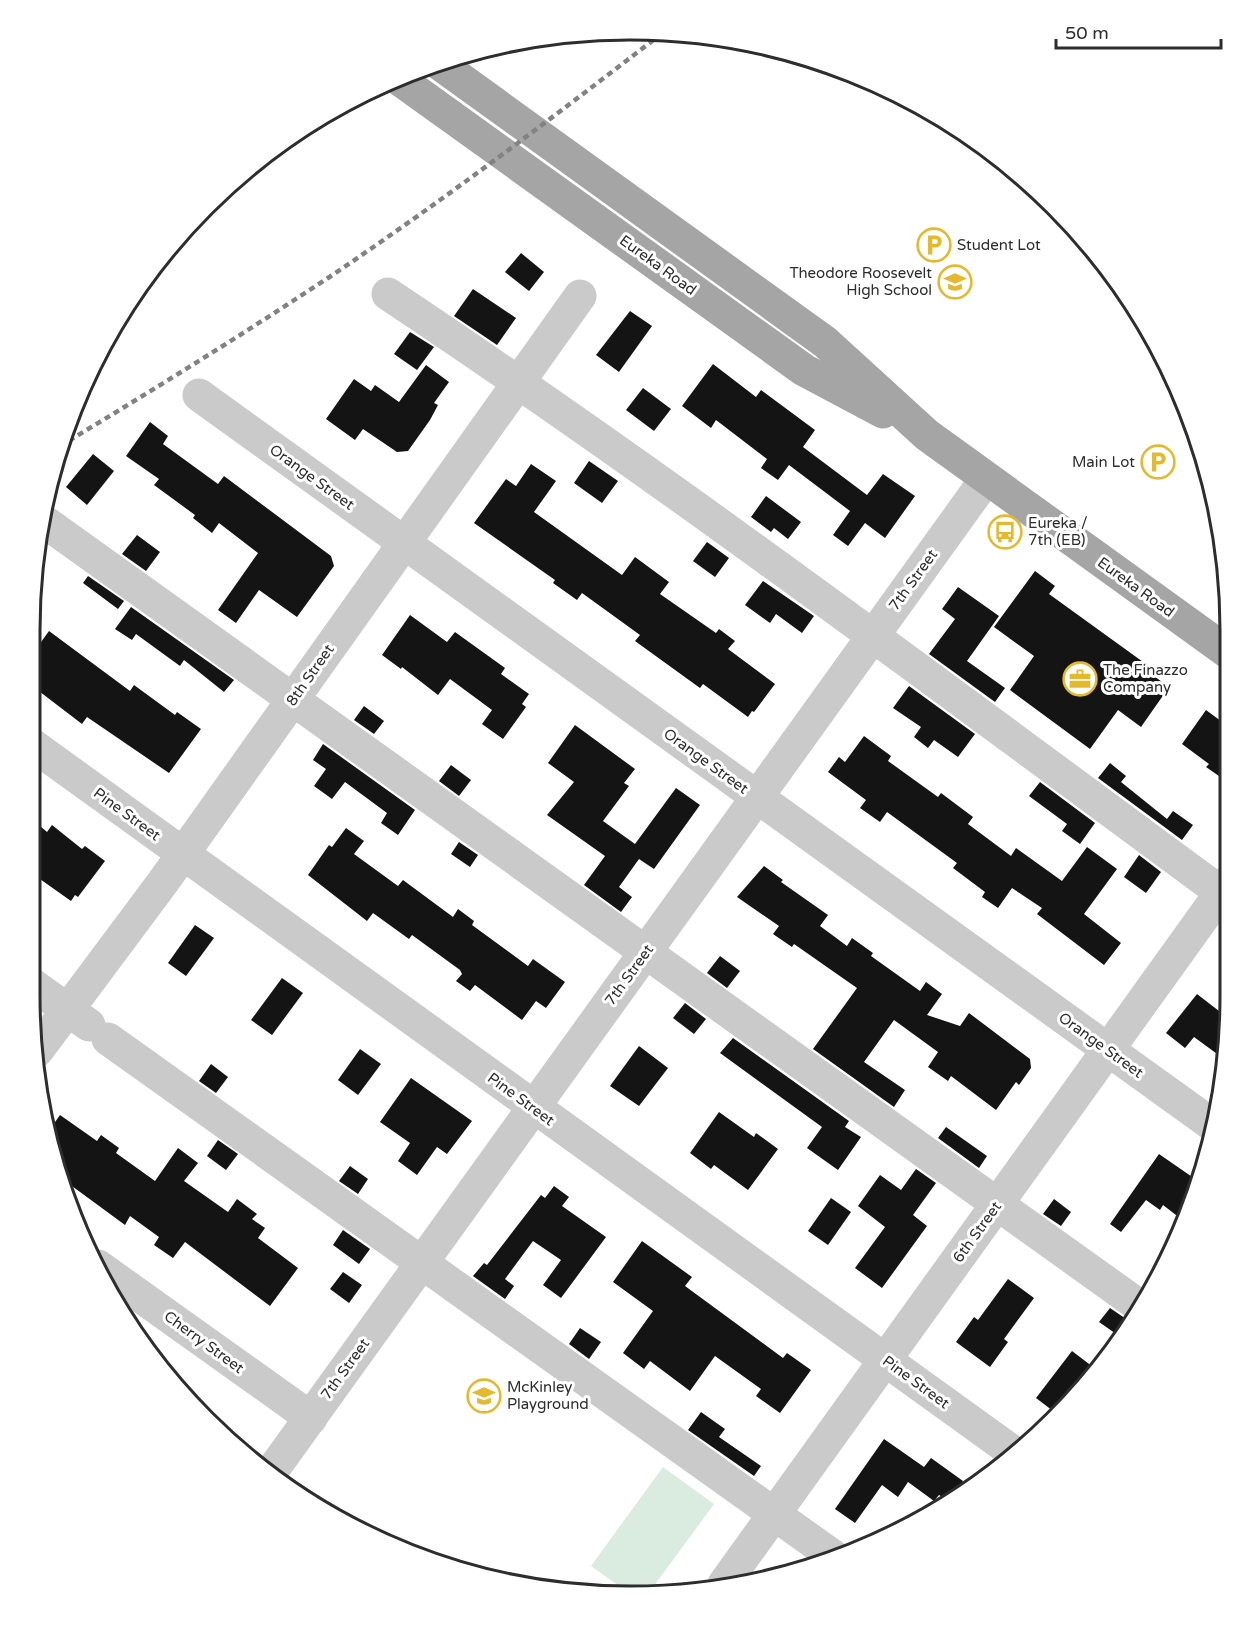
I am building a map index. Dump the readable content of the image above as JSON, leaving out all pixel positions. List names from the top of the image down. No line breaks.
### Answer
{"streets":{"main road":["Eureka Road"],"street":["Orange Street","7th Street","8th Street","Pine Street","6th Street","Cherry Street"]},"crossings":[["Eureka Road","7th Street"],["Orange Street","7th Street"],["Orange Street","8th Street"],["Orange Street","6th Street"],["7th Street","Pine Street"],["7th Street","Cherry Street"],["8th Street","Pine Street"],["Pine Street","6th Street"]],"places":{"parking":["Student Lot","Main Lot"],"school or university":["Theodore Roosevelt High School","McKinley Playground"],"bus stop":["Eureka / 7th (EB)"],"office":["The Finazzo Company"]},"scale_bar":"50 m"}
